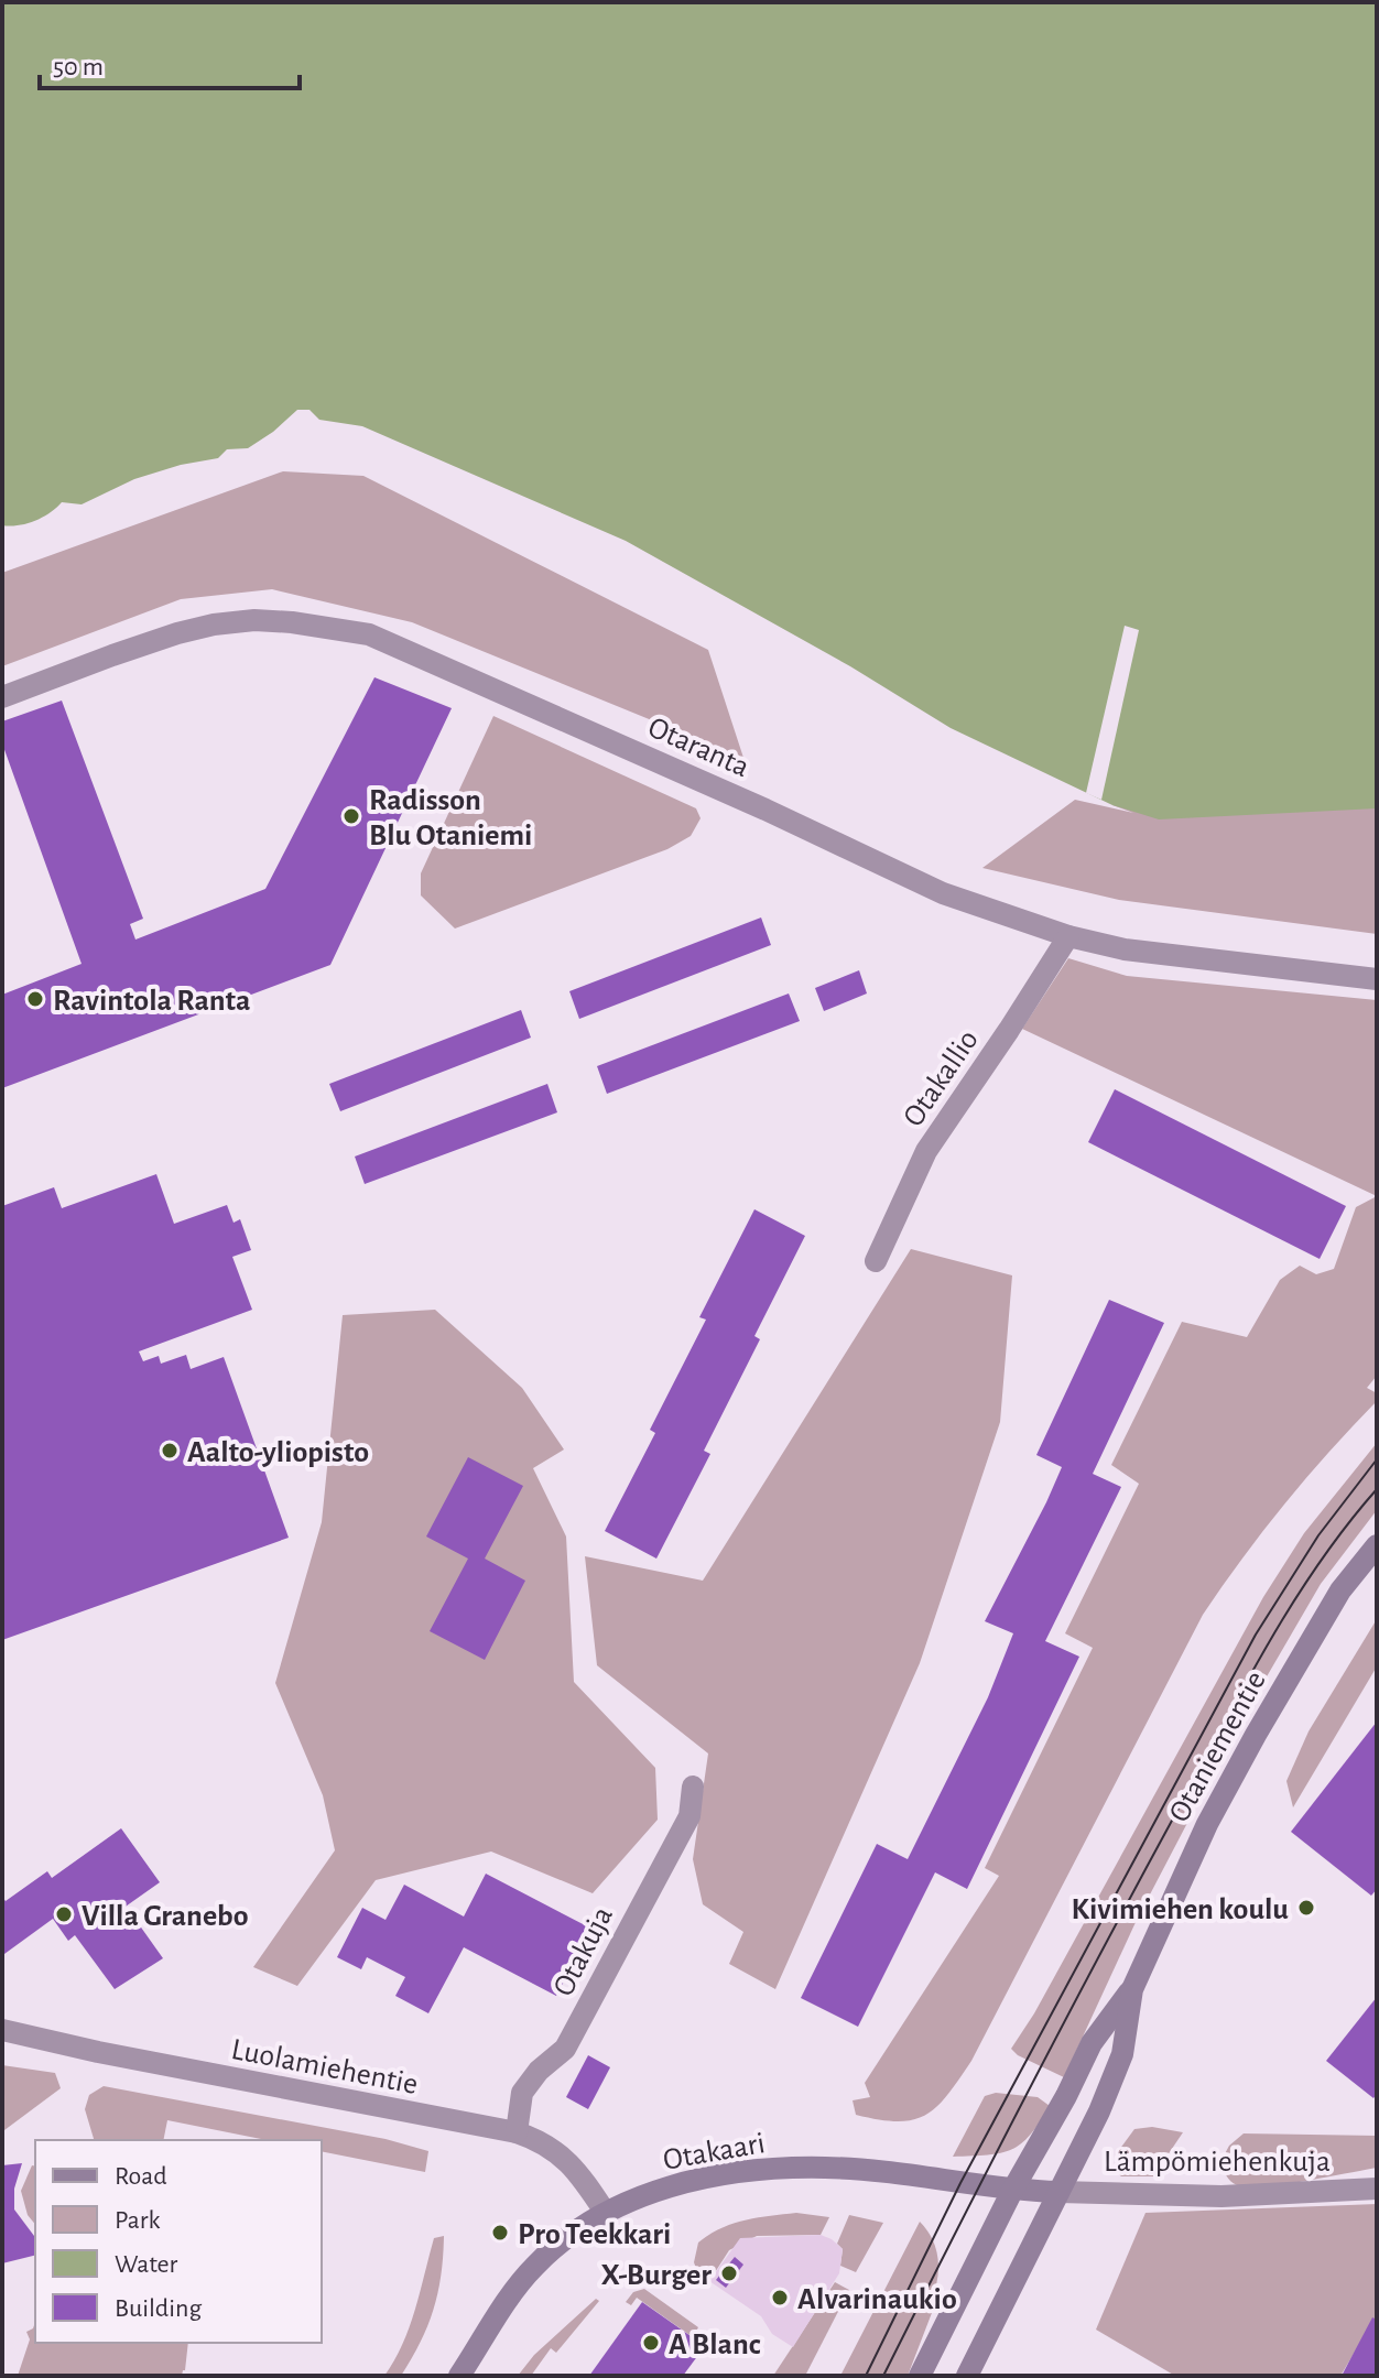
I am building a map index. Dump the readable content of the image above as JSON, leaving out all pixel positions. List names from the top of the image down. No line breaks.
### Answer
{"streets":{"street":["Otaranta","Otakallio","Otaniementie","Otakuja","Luolamiehentie","Otakaari","Lämpömiehenkuja"]},"crossings":[["Otaranta","Otakallio"],["Otaniementie","Otakaari"],["Otaniementie","Lämpömiehenkuja"],["Otakuja","Luolamiehentie"],["Luolamiehentie","Otakaari"],["Otakaari","Lämpömiehenkuja"]],"places":["Radisson Blu Otaniemi","Ravintola Ranta","Aalto-yliopisto","Kivimiehen koulu","Villa Granebo","Pro Teekkari","X-Burger","Alvarinaukio","A Blanc"],"legend":["Road","Park","Water","Building"],"scale_bar":"50 m"}
